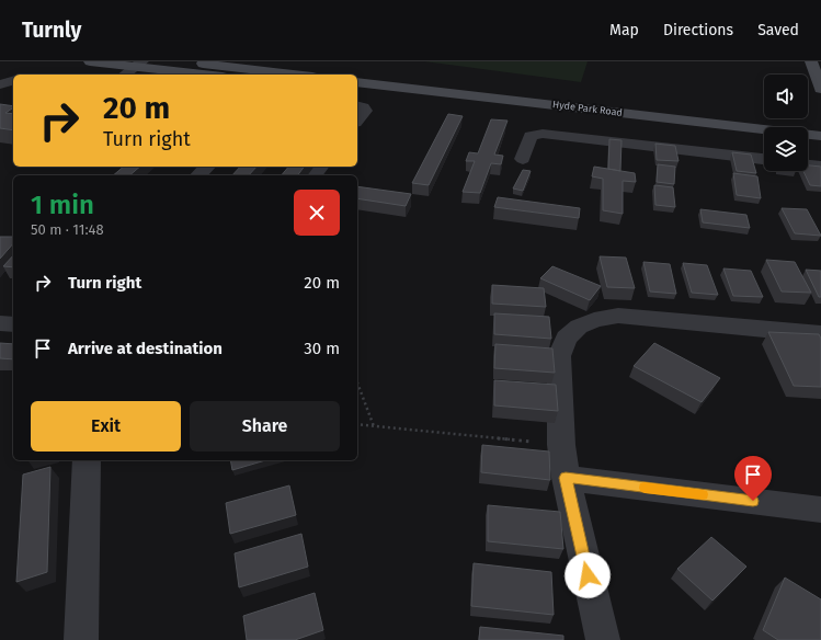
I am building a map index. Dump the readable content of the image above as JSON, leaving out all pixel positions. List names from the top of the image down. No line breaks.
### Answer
{"streets":{"street":["Hyde Park Road"]},"page":{"header":"Turnly","nav":["Map","Directions","Saved"],"turn":["20 m","Turn right"],"heading":["1 min","50 m · 11:48"],"list":[{"name":"Turn right","value":"20 m"},{"name":"Arrive at destination","value":"30 m"}],"buttons":["Exit","Share"]}}
